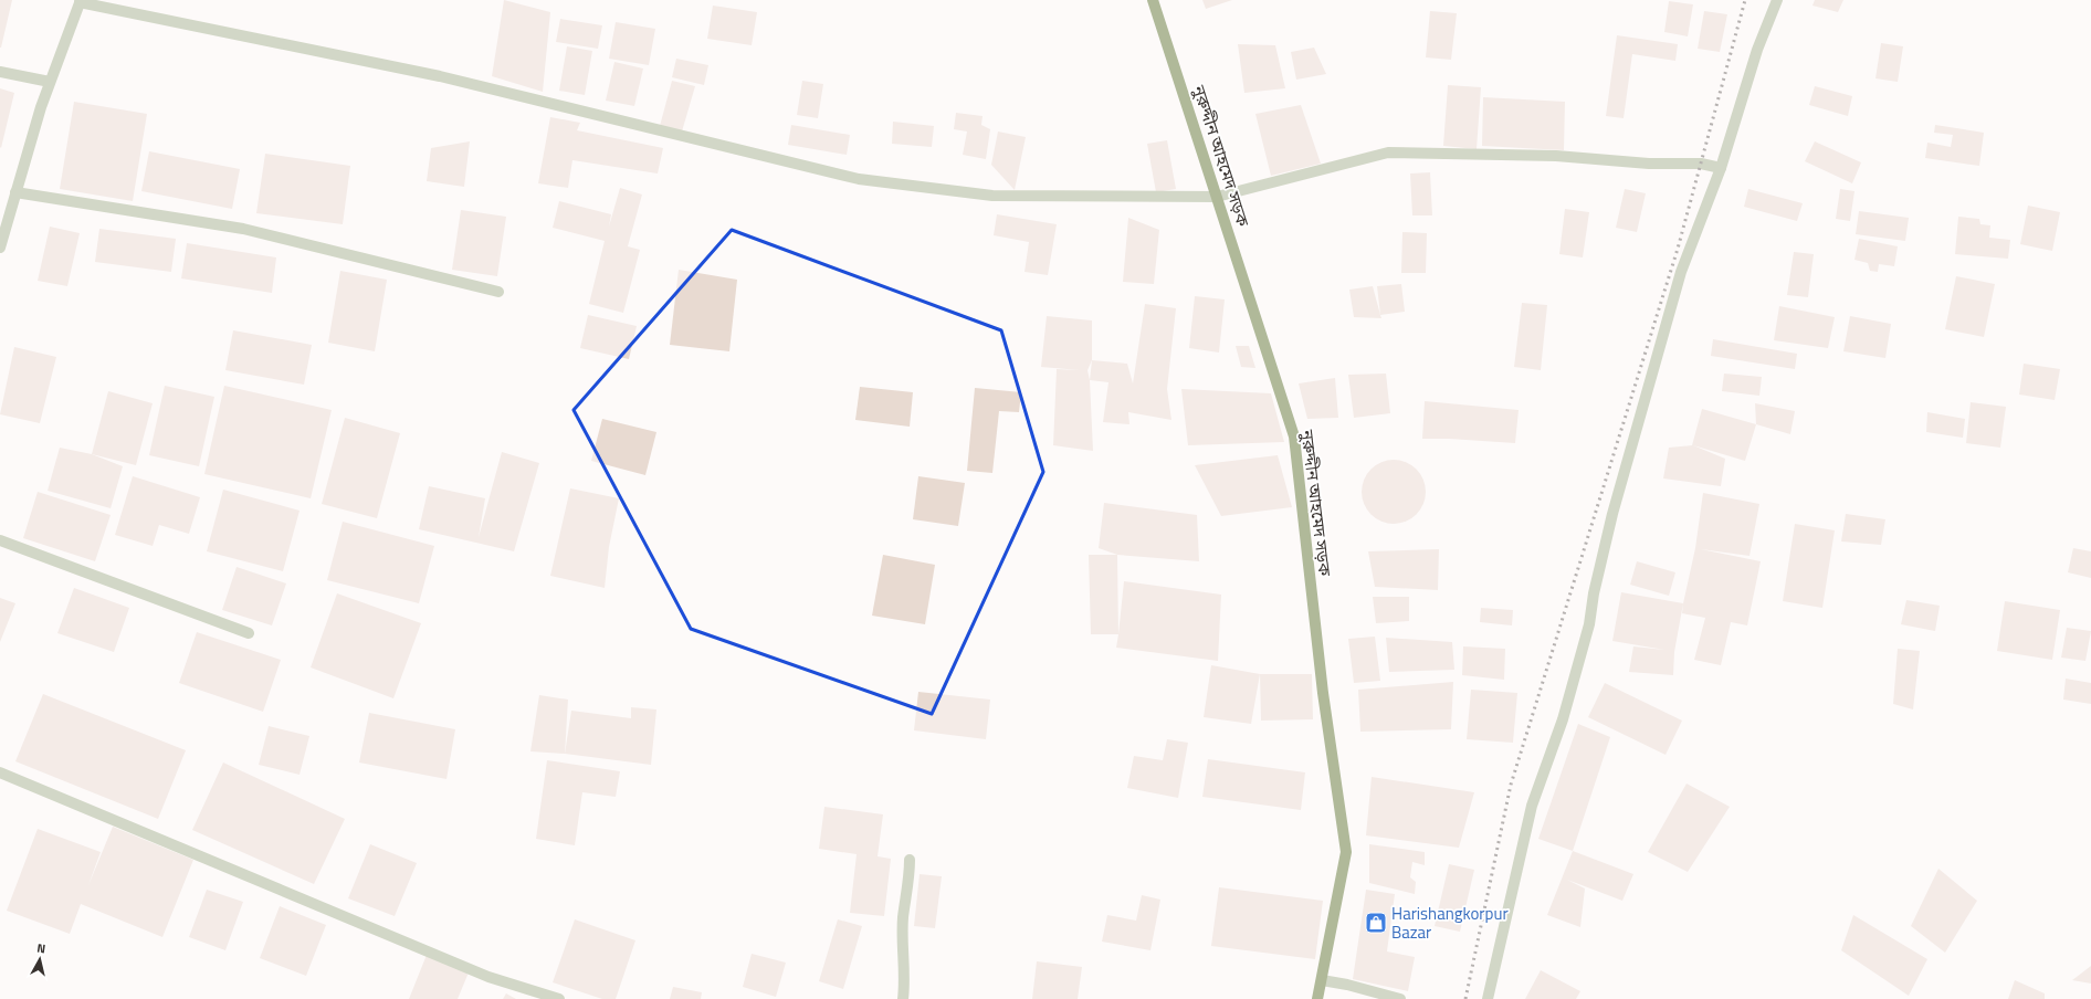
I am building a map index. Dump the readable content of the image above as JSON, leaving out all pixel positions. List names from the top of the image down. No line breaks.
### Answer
{"streets":{"main road":["নুরুদ্দীন আহমেদ সড়ক"]},"places":{"shop":["Harishangkorpur Bazar"]},"north":"top"}
